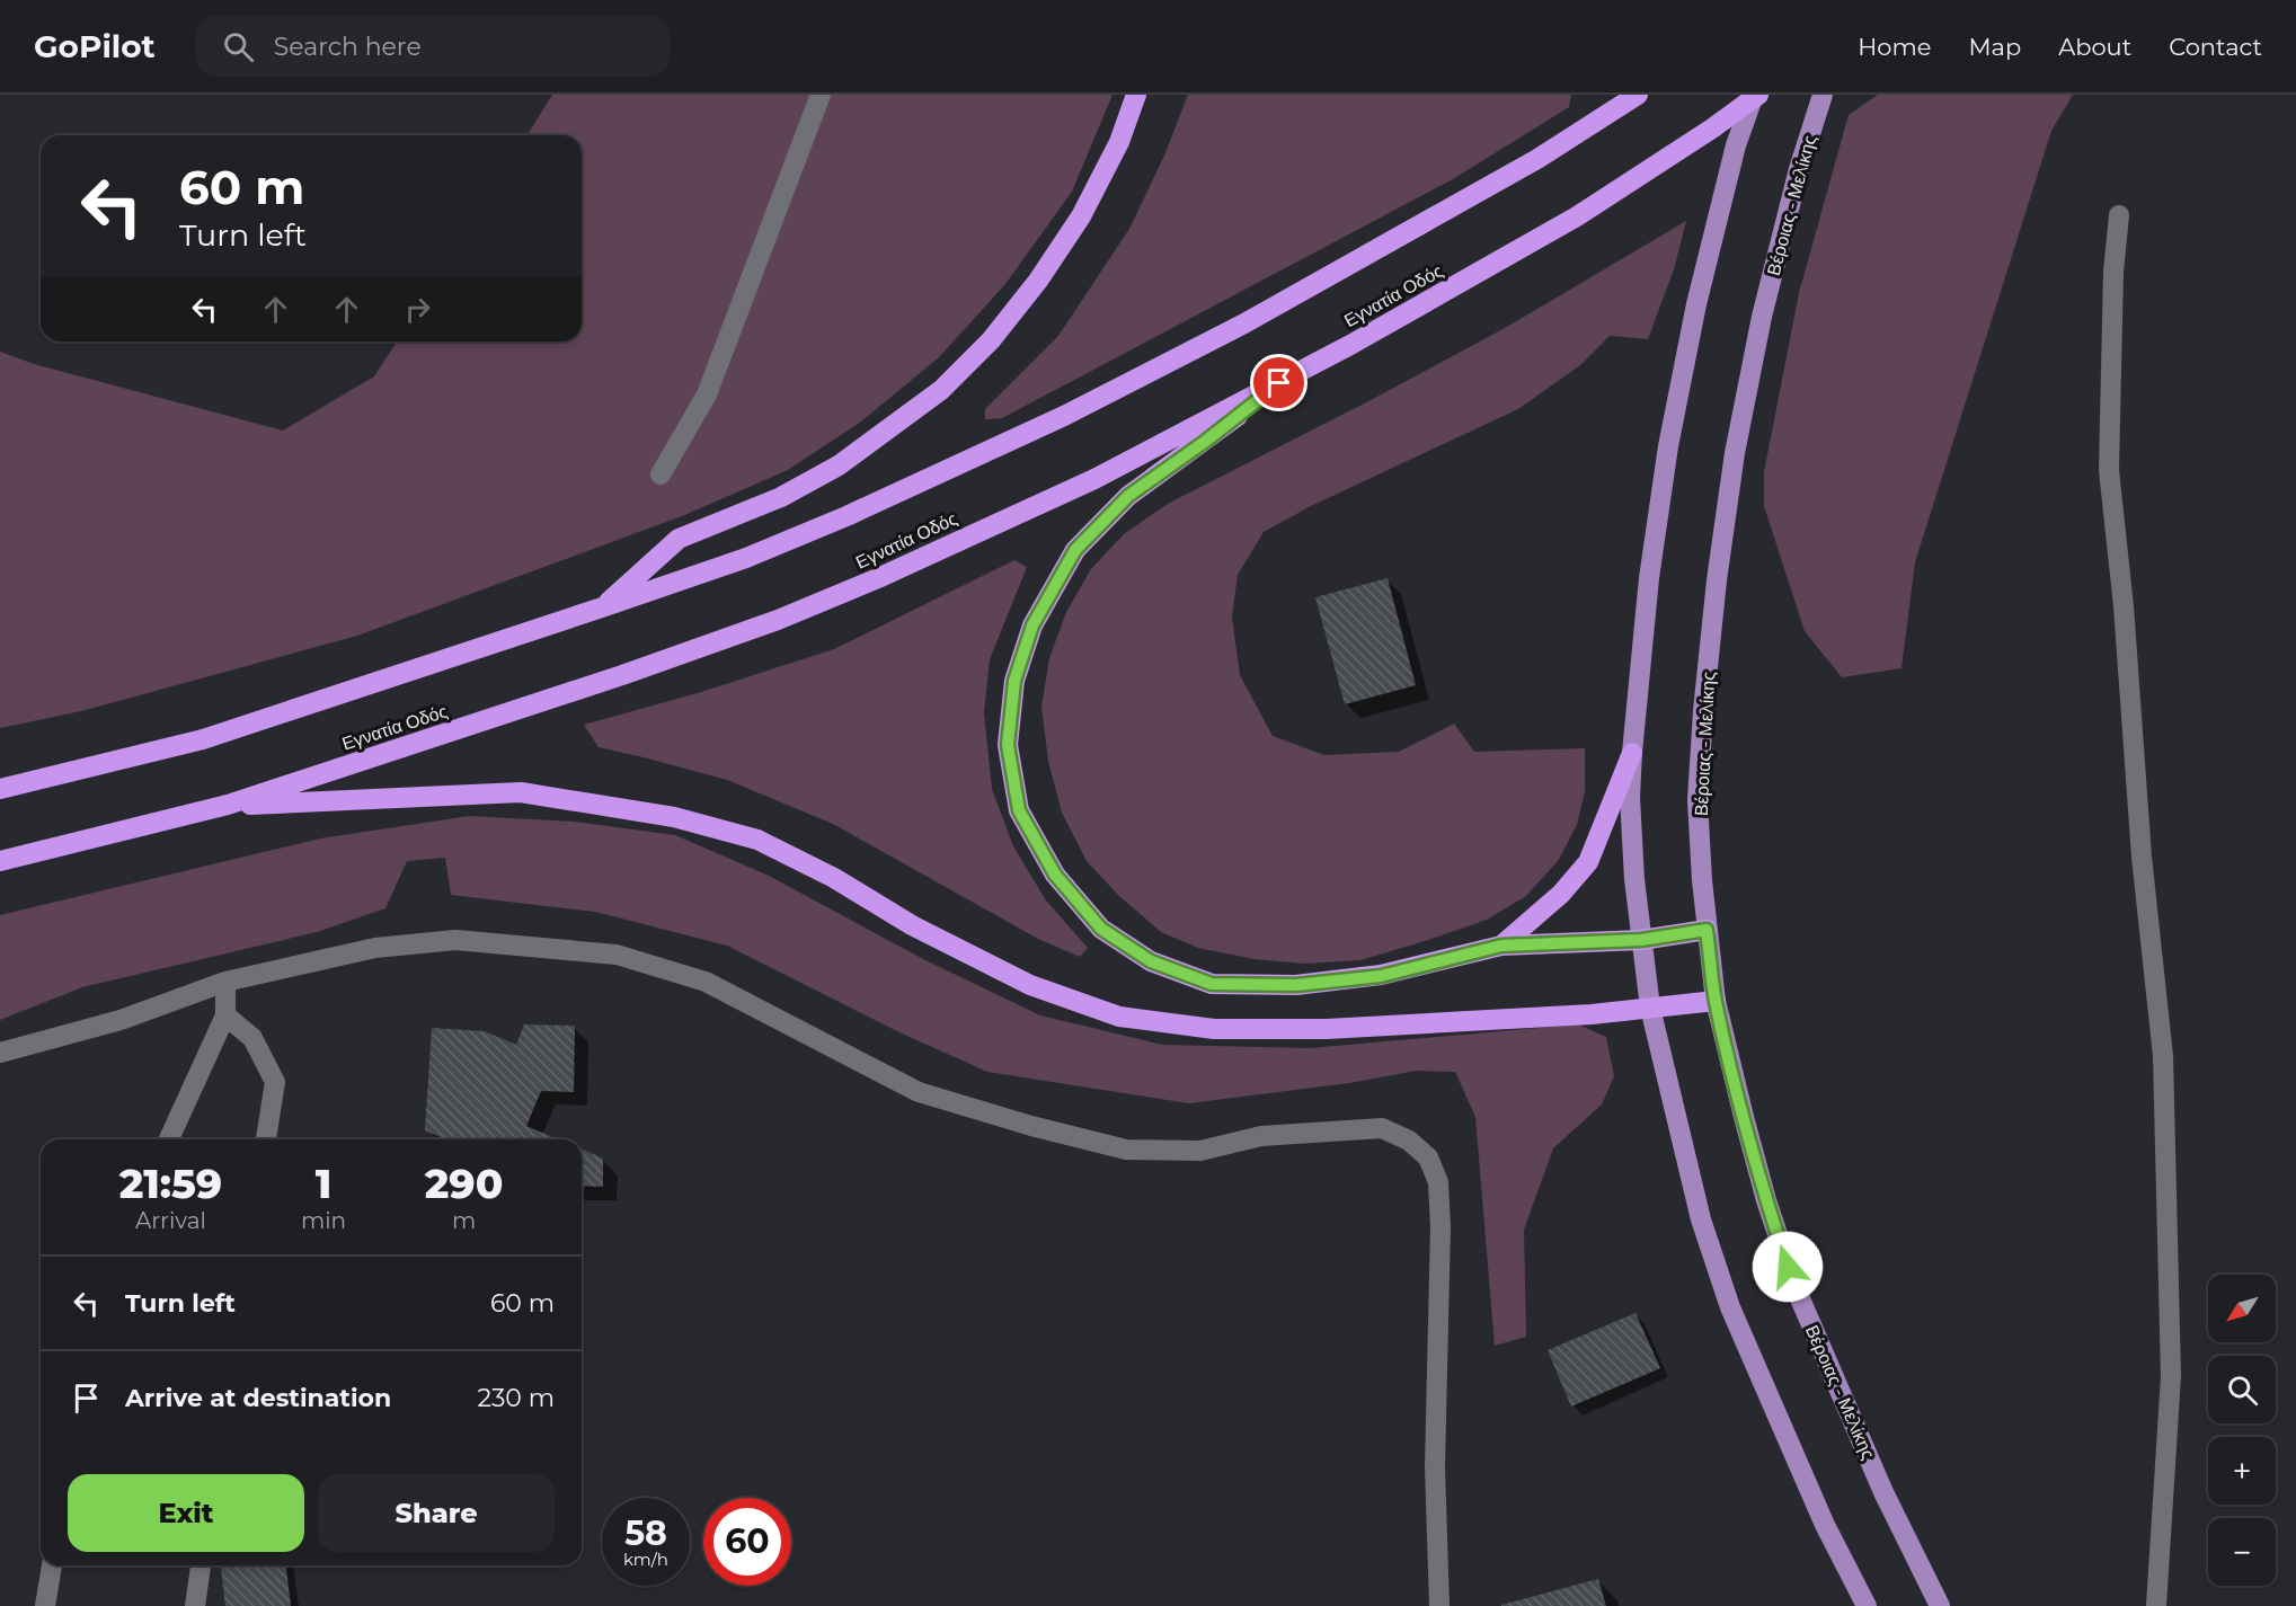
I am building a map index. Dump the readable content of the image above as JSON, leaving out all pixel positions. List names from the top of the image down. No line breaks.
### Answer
{"streets":{"highway":["Εγνατία Οδός"],"main road":["Βέροιας - Μελίκης"]},"north":"bottom left","page":{"header":"GoPilot","search":"Search here","nav":["Home","Map","About","Contact"],"turn":["60 m","Turn left"],"eta":["21:59","Arrival","1","min","290","m"],"list":[{"name":"Turn left","value":"60 m"},{"name":"Arrive at destination","value":"230 m"}],"map_buttons":["+","−"],"buttons":["Exit","Share"],"speed":"58 km/h","limit":"60"}}
